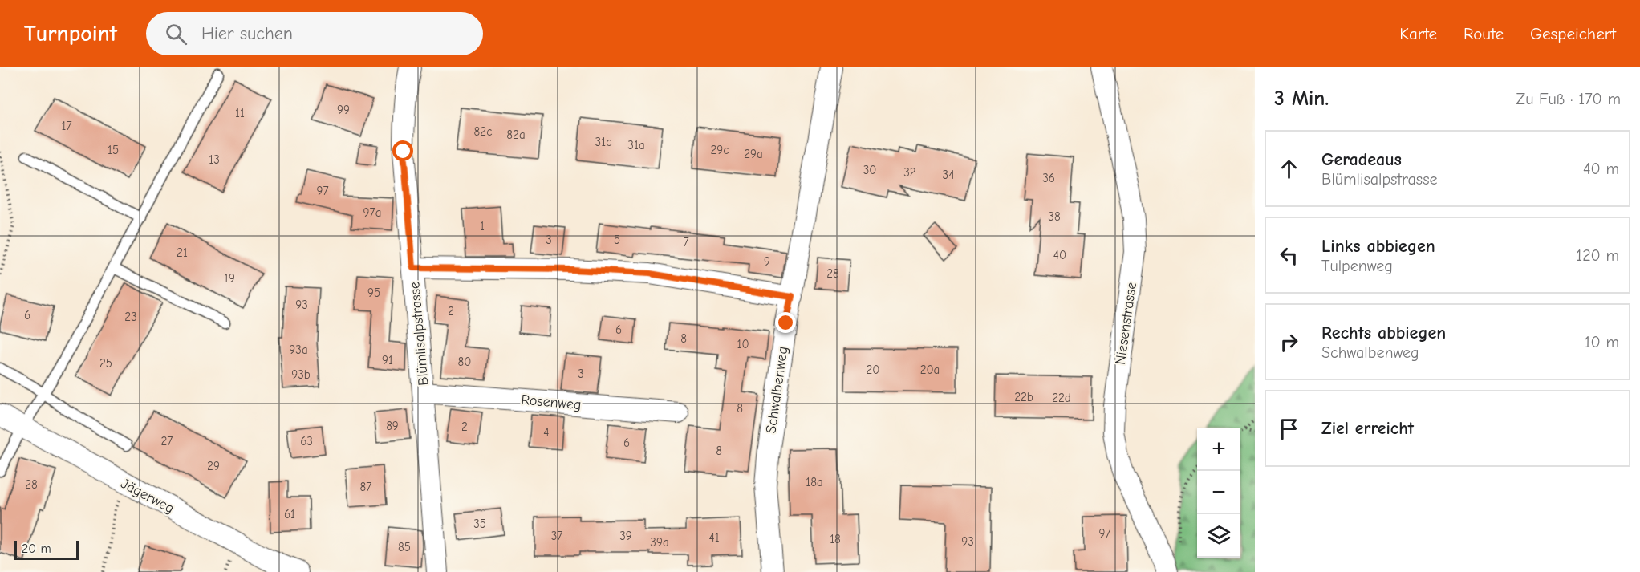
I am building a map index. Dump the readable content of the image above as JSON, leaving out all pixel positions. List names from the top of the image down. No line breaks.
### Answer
{"streets":{"street":["Niesenstrasse","Blümlisalpstrasse","Schwalbenweg","Rosenweg","Jägerweg"]},"crossings":[["Blümlisalpstrasse","Rosenweg"]],"house_numbers":["99","11","17","82c","82a","31c","31a","15","29c","29a","13","30","32","34","36","97","97a","38","1","3","5","7","21","40","9","28","19","95","93","2","6","23","6","8","10","93a","91","80","25","20","20a","3","93b","22b","22d","8","89","2","4","27","63","6","8","29","18a","28","87","61","35","97","37","39","41","18","93","39a","85"],"scale_bar":"20 m","page":{"header":"Turnpoint","search":"Hier suchen","nav":["Karte","Route","Gespeichert"],"heading":["3 Min.","Zu Fuß · 170 m"],"list":[["Geradeaus","Blümlisalpstrasse","40 m"],["Links abbiegen","Tulpenweg","120 m"],["Rechts abbiegen","Schwalbenweg","10 m"],"Ziel erreicht"],"map_buttons":["+","−"],"scale":"20 m"}}
